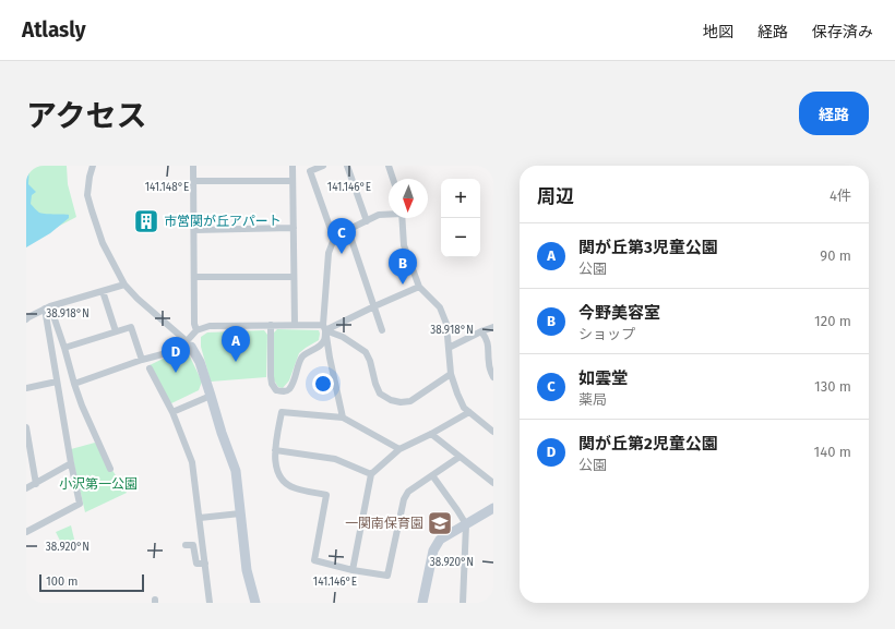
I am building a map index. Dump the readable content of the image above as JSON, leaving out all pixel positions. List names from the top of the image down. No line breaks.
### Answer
{"parks":["小沢第一公園"],"places":{"building":["市営関が丘アパート"],"school or university":["一関南保育園"]},"scale_bar":"100 m","north":"bottom","page":{"header":"Atlasly","nav":["地図","経路","保存済み"],"title":"アクセス","buttons":"経路","heading":["周辺","4件"],"map_buttons":["+","−"],"pins":["C","B","A","D"],"list":[{"mark":"A","name":"関が丘第3児童公園","note":"公園","value":"90 m"},{"mark":"B","name":"今野美容室","note":"ショップ","value":"120 m"},{"mark":"C","name":"如雲堂","note":"薬局","value":"130 m"},{"mark":"D","name":"関が丘第2児童公園","note":"公園","value":"140 m"}],"scale":"100 m"},"coordinates":["141.148°E","141.146°E","38.918°N","38.920°N"]}
